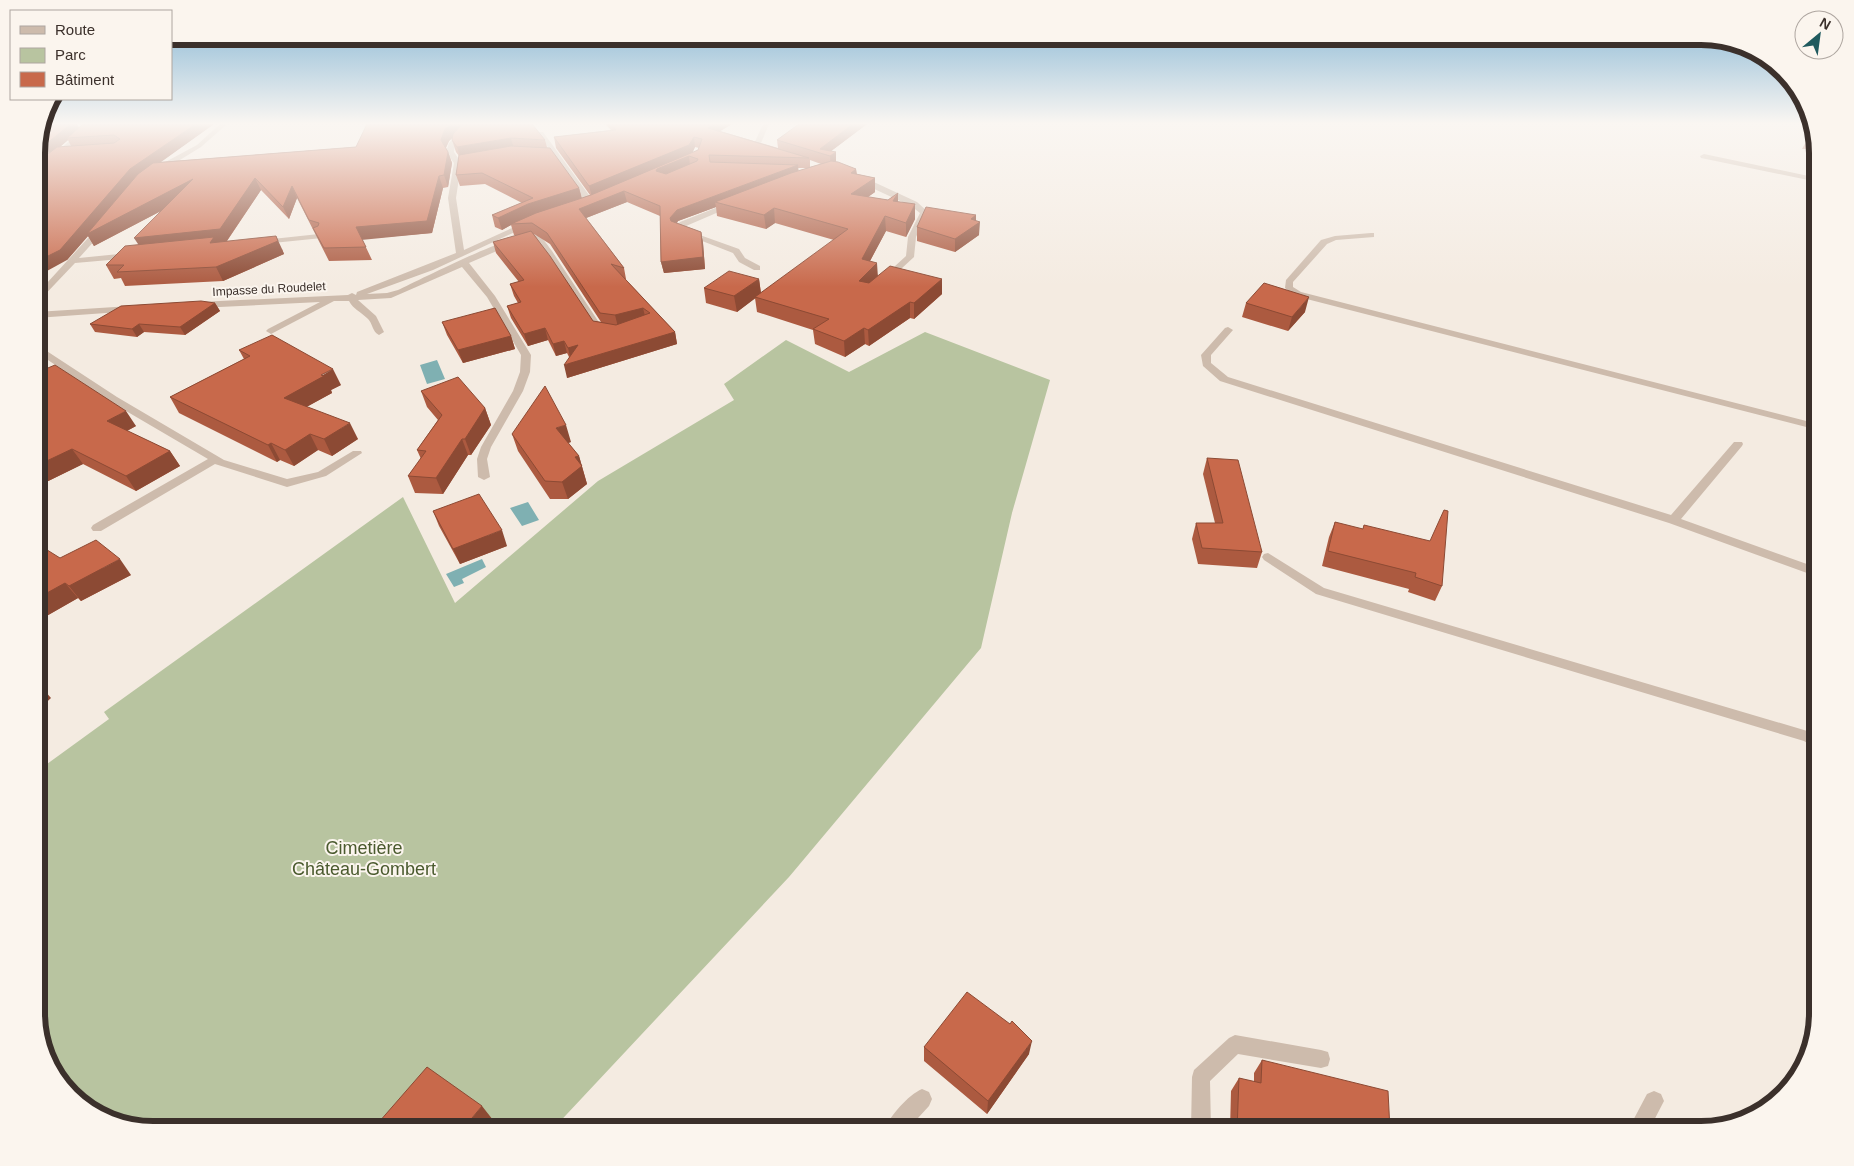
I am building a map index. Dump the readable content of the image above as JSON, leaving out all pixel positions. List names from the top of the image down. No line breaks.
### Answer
{"streets":{"street":["Impasse du Roudelet"]},"parks":["Cimetière Château-Gombert"],"legend":["Route","Parc","Bâtiment"],"north":"top right"}
